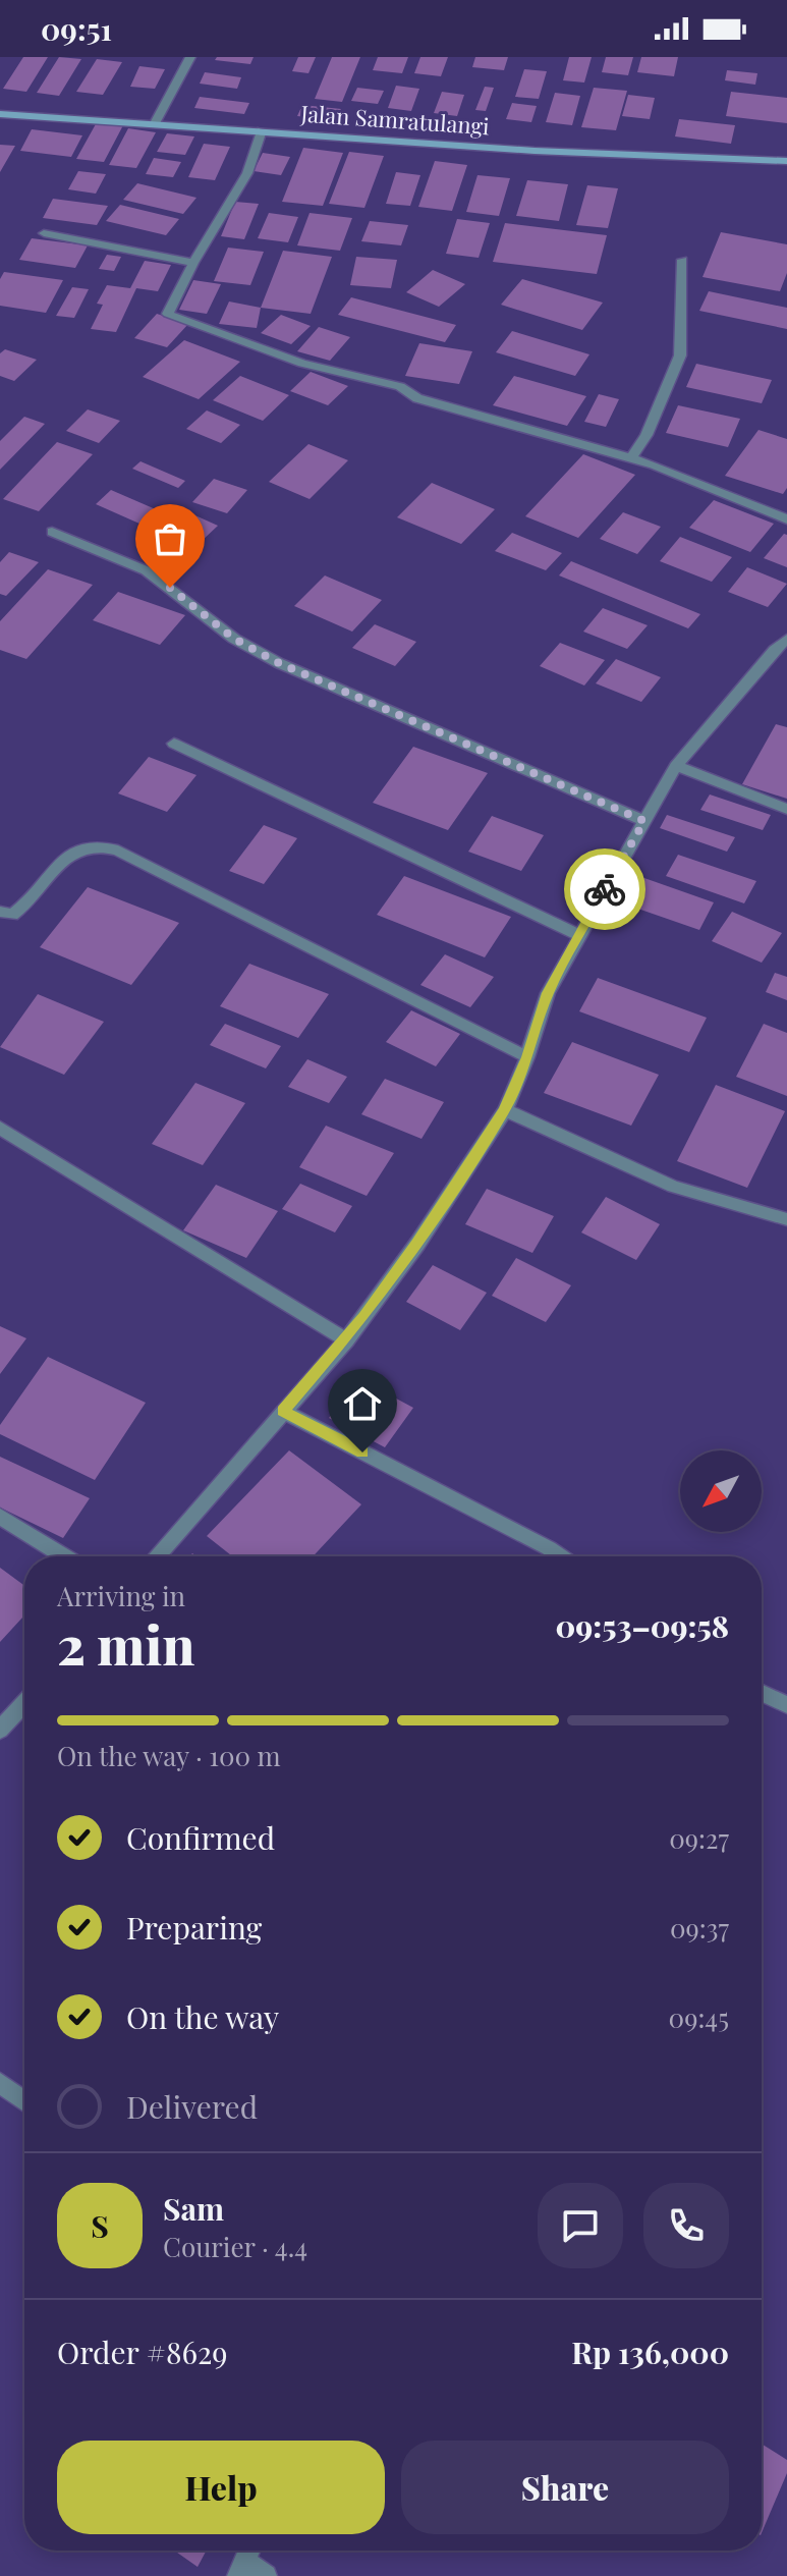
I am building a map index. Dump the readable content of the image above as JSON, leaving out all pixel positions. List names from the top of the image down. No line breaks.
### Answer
{"streets":{"main road":["Jalan Samratulangi"]},"north":"bottom left","page":{"status":"09:51","heading":["2 min","Arriving in","09:53–09:58"],"panel":["Sam","Courier · 4.4","Order #8629","Rp 136,000"],"bar":"On the way · 100 m","list":[["Confirmed","09:27"],["Preparing","09:37"],["On the way","09:45"],"Delivered"],"round":"S","buttons":["Help","Share"]}}
